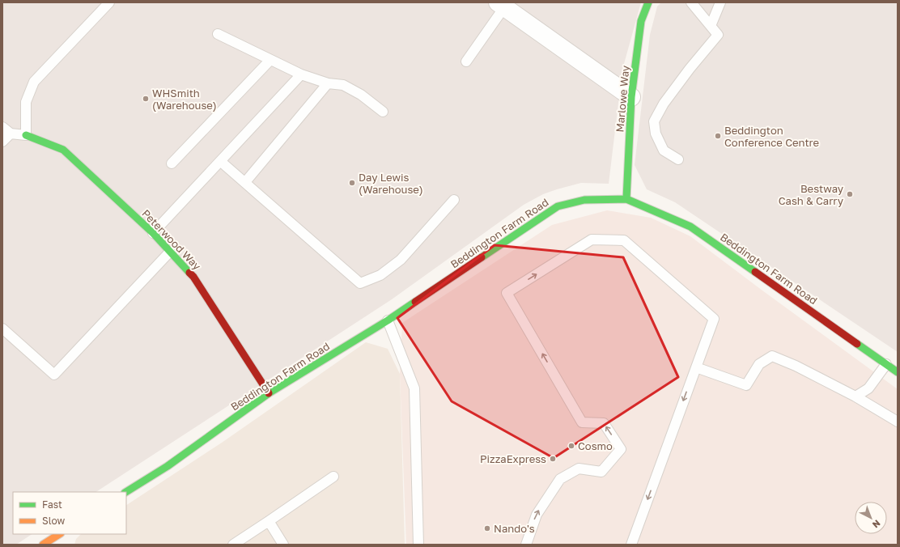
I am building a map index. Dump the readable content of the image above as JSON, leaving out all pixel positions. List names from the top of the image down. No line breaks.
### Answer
{"streets":{"street":["Marlowe Way","Beddington Farm Road","Peterwood Way"]},"crossings":[["Marlowe Way","Beddington Farm Road"],["Beddington Farm Road","Peterwood Way"]],"places":["WHSmith (Warehouse)","Beddington Conference Centre","Day Lewis (Warehouse)","Bestway Cash & Carry","Cosmo","PizzaExpress","Nando's"],"legend":["Fast","Slow"],"north":"bottom right"}
